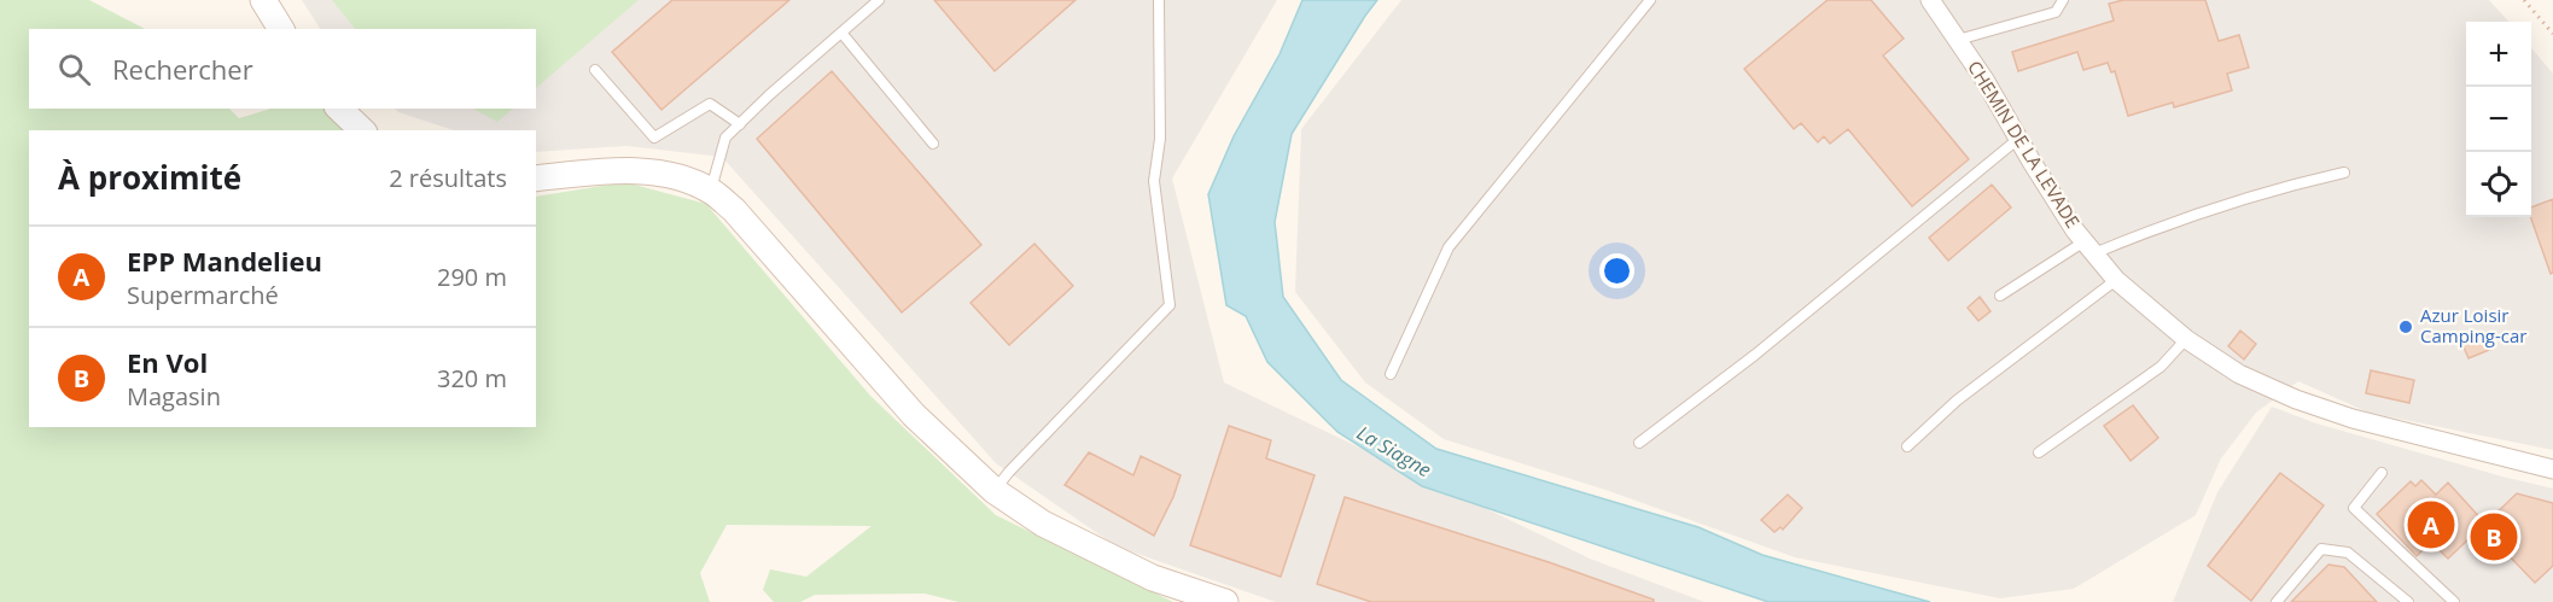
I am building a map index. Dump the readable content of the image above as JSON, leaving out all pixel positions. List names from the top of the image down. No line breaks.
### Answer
{"streets":{"street":["CHEMIN DE LA LEVADE"]},"water":["La Siagne"],"places":["Azur Loisir Camping-car"],"page":{"map_buttons":["+","−"],"search":"Rechercher","heading":["À proximité","2 résultats"],"list":[{"mark":"A","name":"EPP Mandelieu","note":"Supermarché","value":"290 m"},{"mark":"B","name":"En Vol","note":"Magasin","value":"320 m"}],"pins":["A","B"]}}
